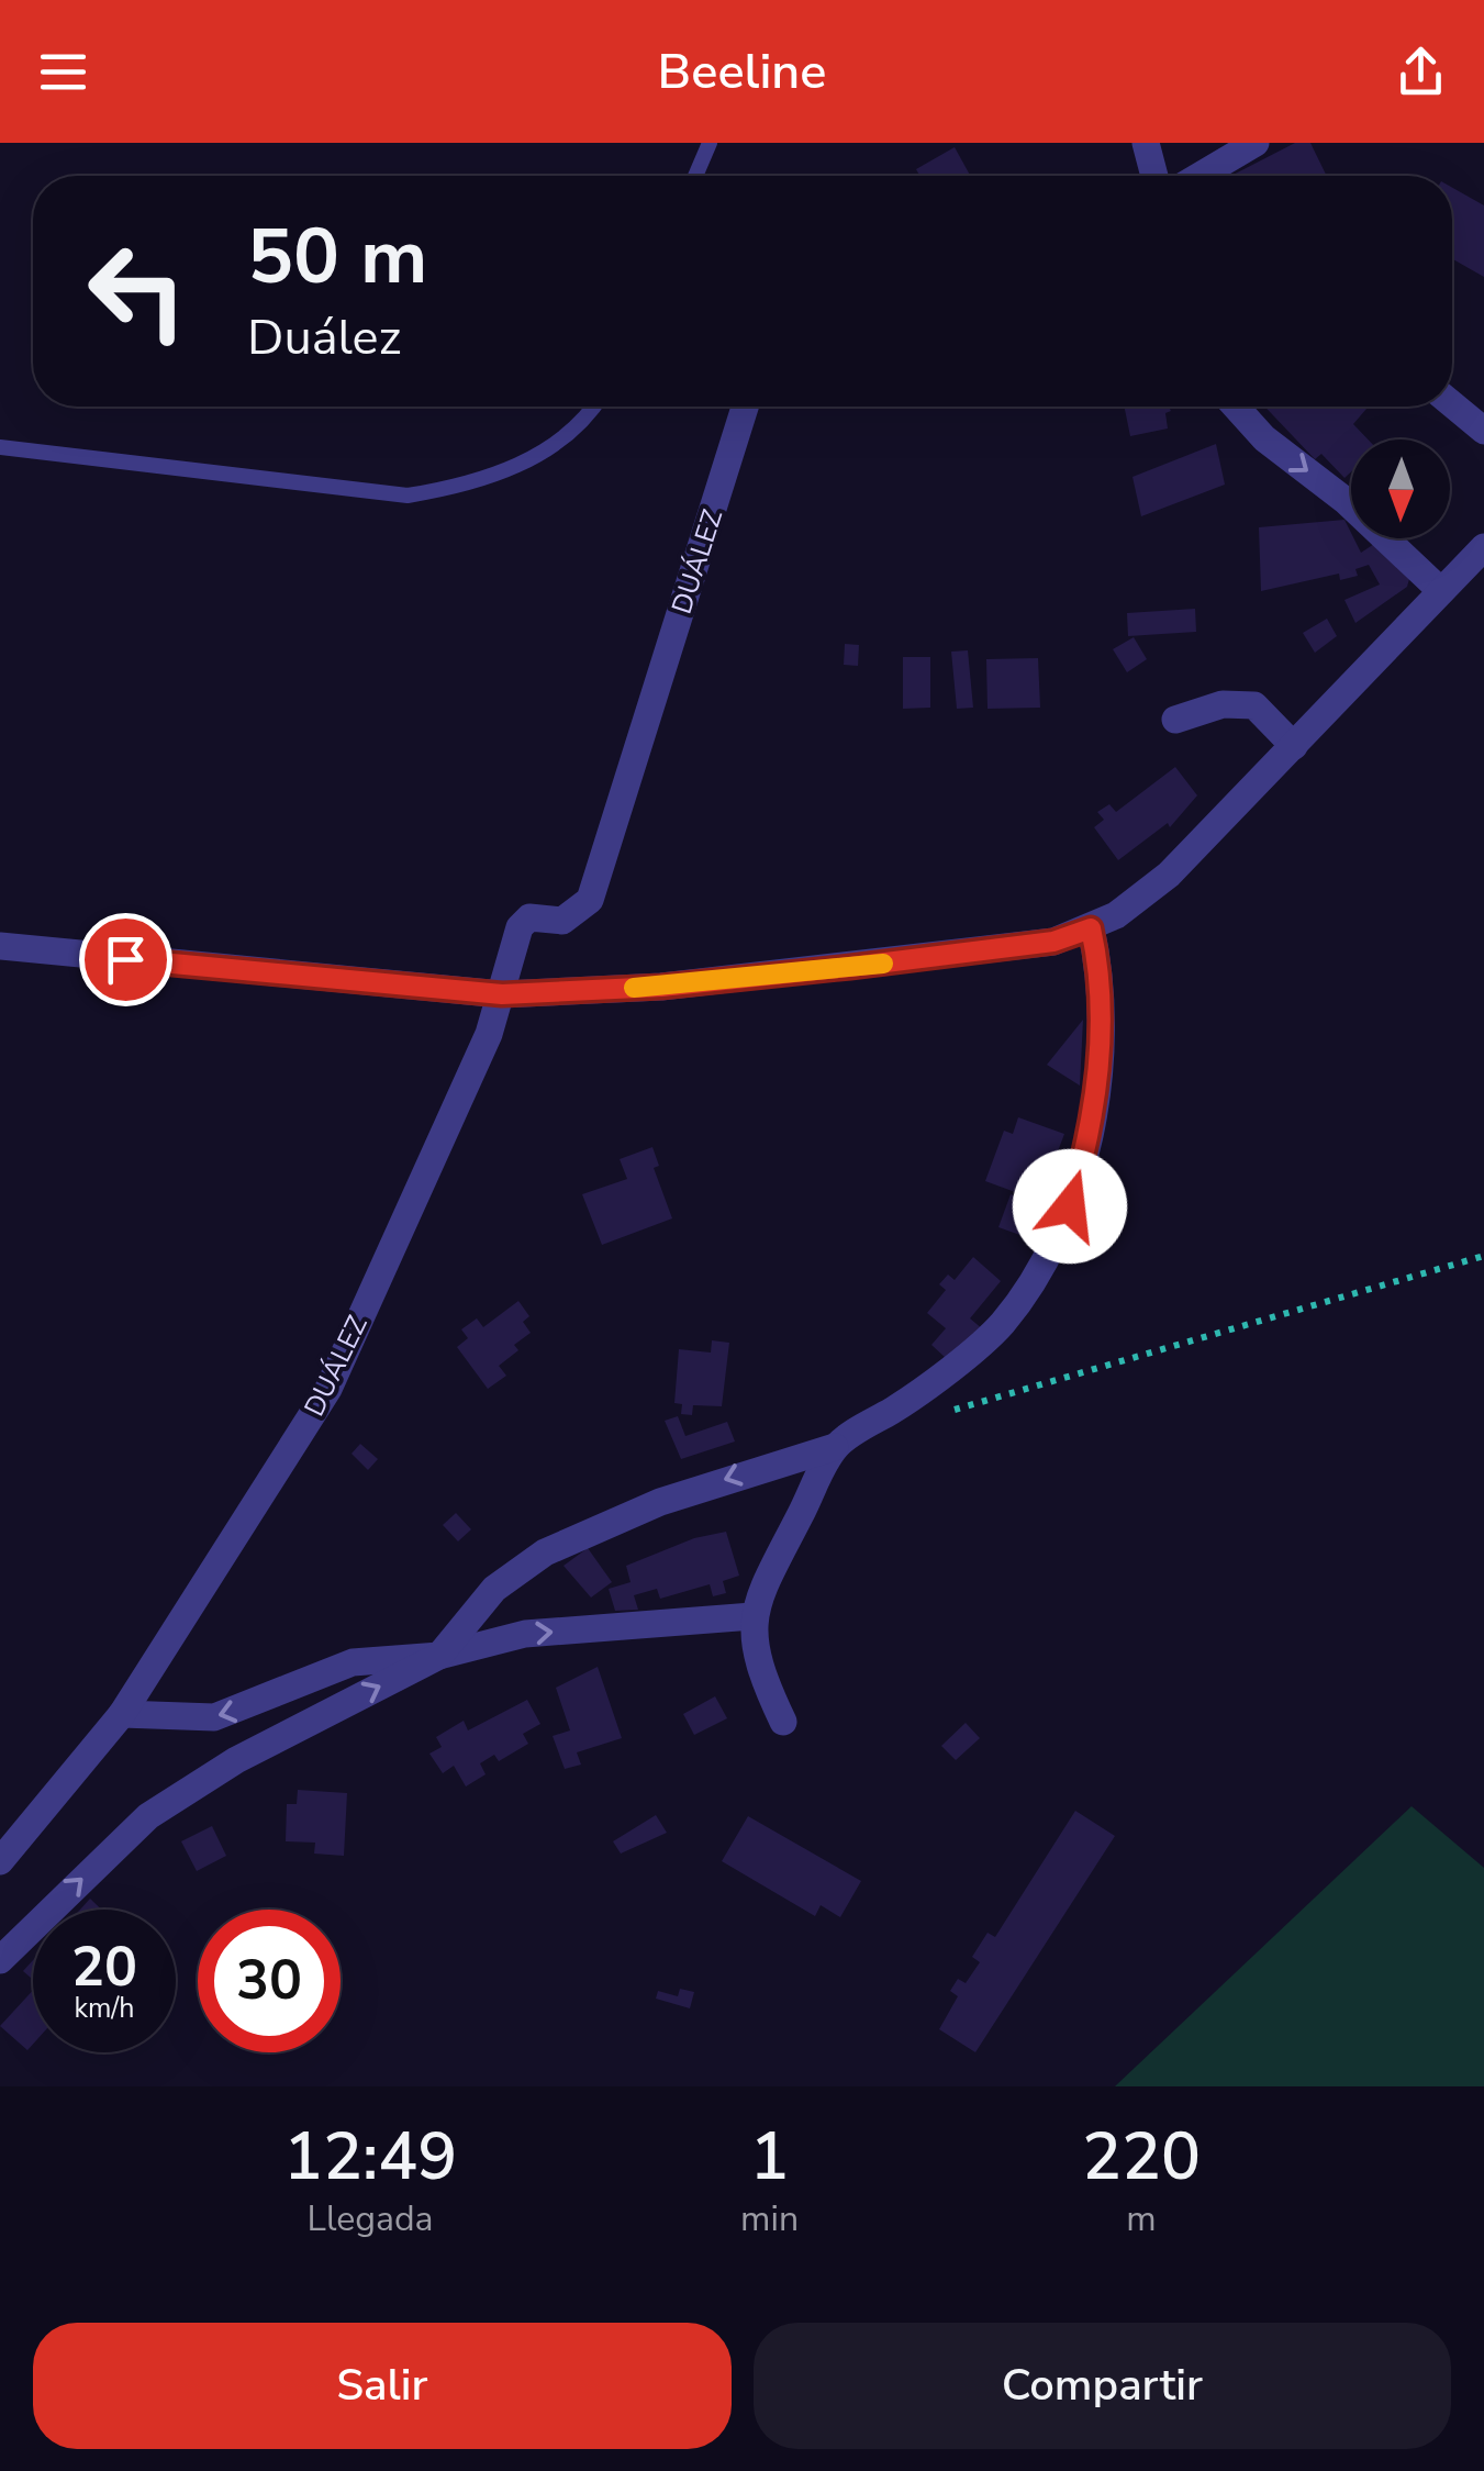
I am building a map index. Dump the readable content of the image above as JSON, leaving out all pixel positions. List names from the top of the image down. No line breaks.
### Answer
{"streets":{"street":["DUÁLEZ"]},"north":"bottom","page":{"header":"Beeline","turn":["50 m","Duález"],"speed":"20 km/h","limit":"30","eta":["12:49","Llegada","1","min","220","m"],"buttons":["Salir","Compartir"]}}
